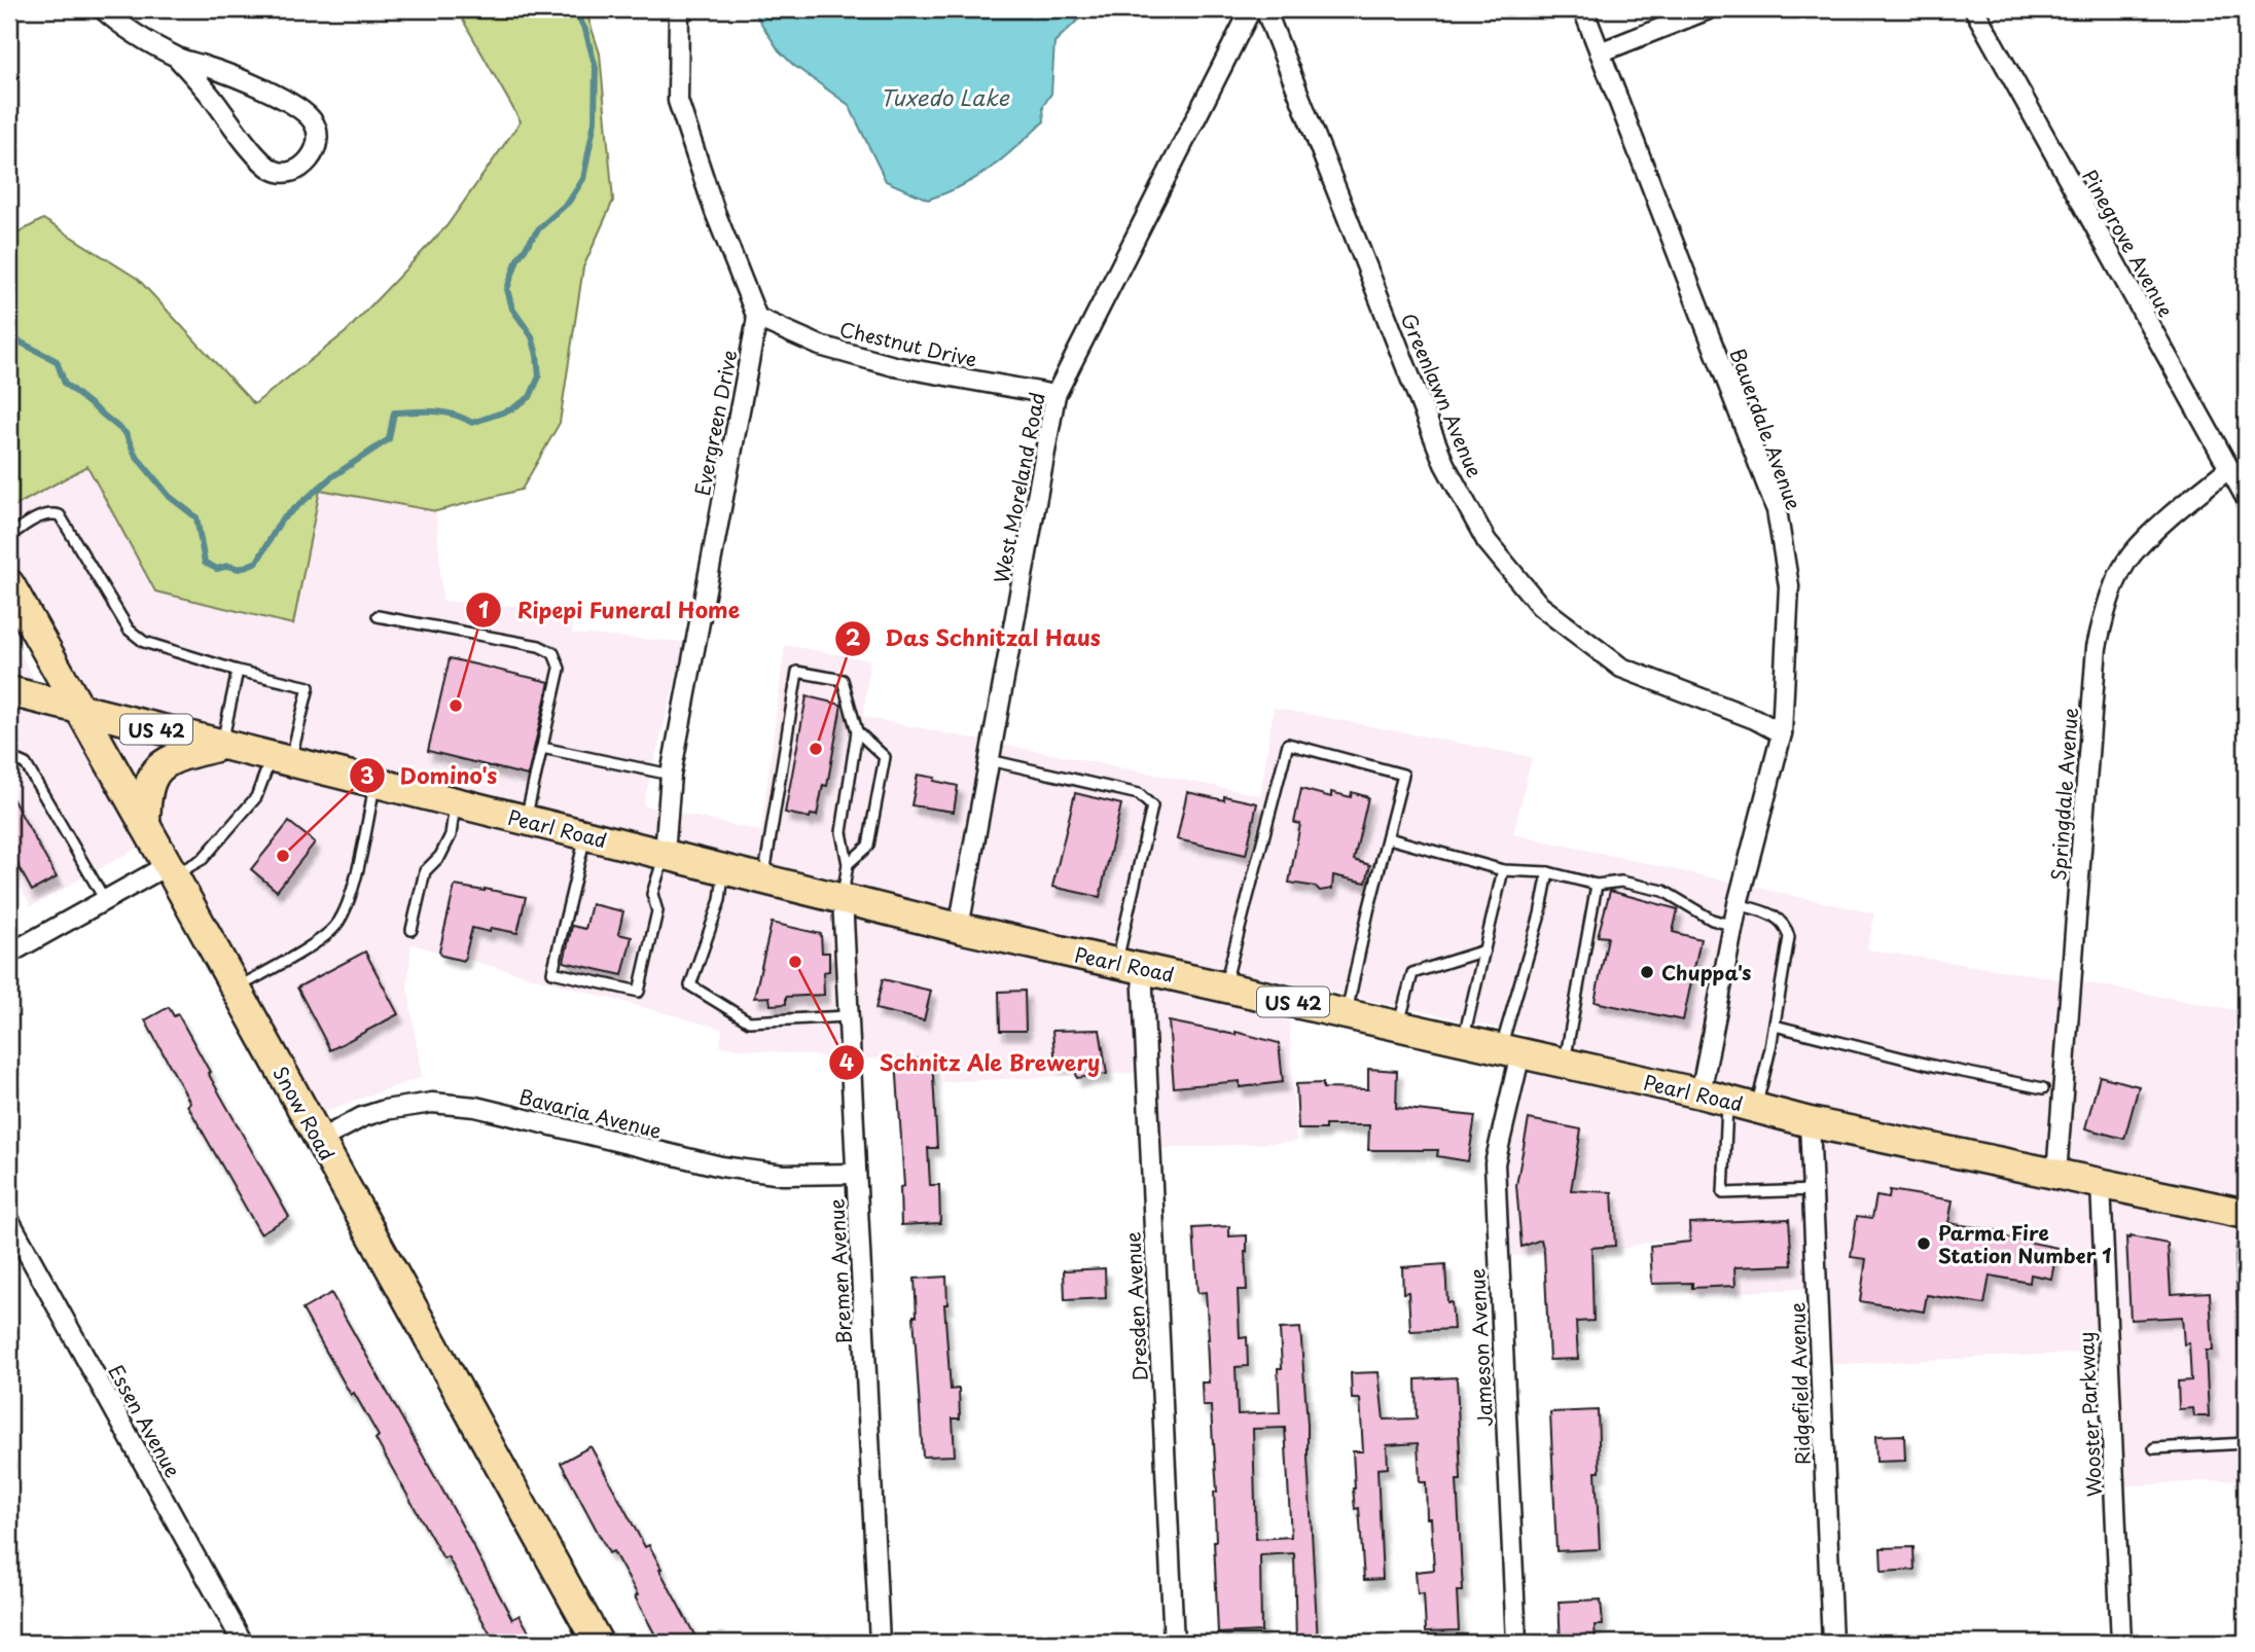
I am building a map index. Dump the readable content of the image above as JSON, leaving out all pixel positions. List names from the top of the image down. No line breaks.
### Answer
{"streets":{"main road":["US 42","Pearl Road","Snow Road"],"street":["Pinegrove Avenue","Chestnut Drive","Greenlawn Avenue","Evergreen Drive","Bauerdale Avenue","West Moreland Road","Springdale Avenue","Bavaria Avenue","Bremen Avenue","Dresden Avenue","Jameson Avenue","Ridgefield Avenue","Wooster Parkway","Essen Avenue"]},"crossings":[["Pinegrove Avenue","Springdale Avenue"],["Chestnut Drive","Evergreen Drive"],["Chestnut Drive","West Moreland Road"],["Greenlawn Avenue","Bauerdale Avenue"],["Evergreen Drive","Pearl Road"],["Bauerdale Avenue","Pearl Road"],["West Moreland Road","Pearl Road"],["Springdale Avenue","Pearl Road"],["Pearl Road","Snow Road"],["Pearl Road","Bremen Avenue"],["Pearl Road","Dresden Avenue"],["Pearl Road","Jameson Avenue"],["Pearl Road","Ridgefield Avenue"],["Pearl Road","Wooster Parkway"],["Snow Road","Bavaria Avenue"],["Bavaria Avenue","Bremen Avenue"]],"water":["Tuxedo Lake"],"places":["Ripepi Funeral Home","Das Schnitzal Haus","Domino's","Schnitz Ale Brewery","Chuppa's","Parma Fire Station Number 1"]}
